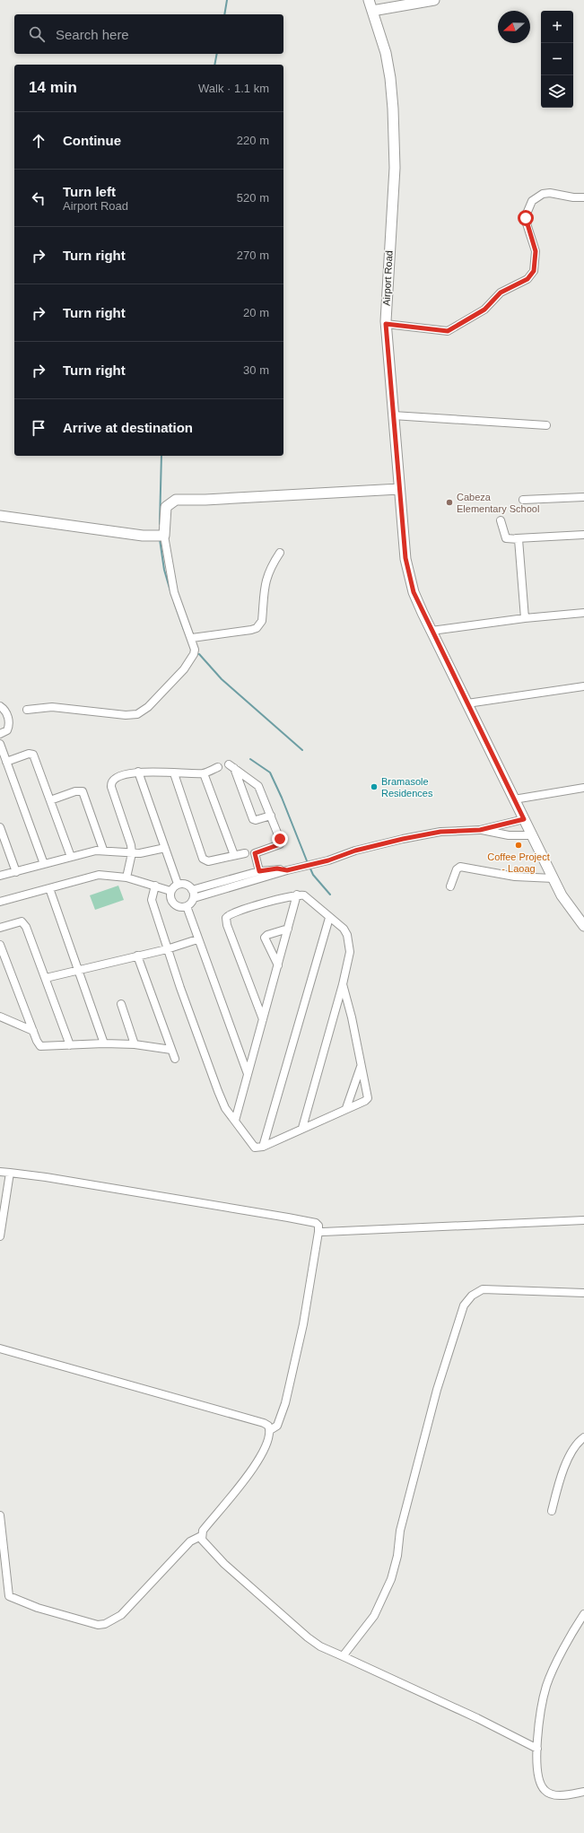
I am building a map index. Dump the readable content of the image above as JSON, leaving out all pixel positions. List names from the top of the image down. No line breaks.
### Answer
{"streets":{"main road":["Airport Road"]},"places":["Cabeza Elementary School","Bramasole Residences","Coffee Project - Laoag"],"north":"left","page":{"map_buttons":["+","−"],"search":"Search here","heading":["14 min","Walk · 1.1 km"],"list":[["Continue","220 m"],["Turn left","Airport Road","520 m"],["Turn right","270 m"],["Turn right","20 m"],["Turn right","30 m"],"Arrive at destination"]}}
